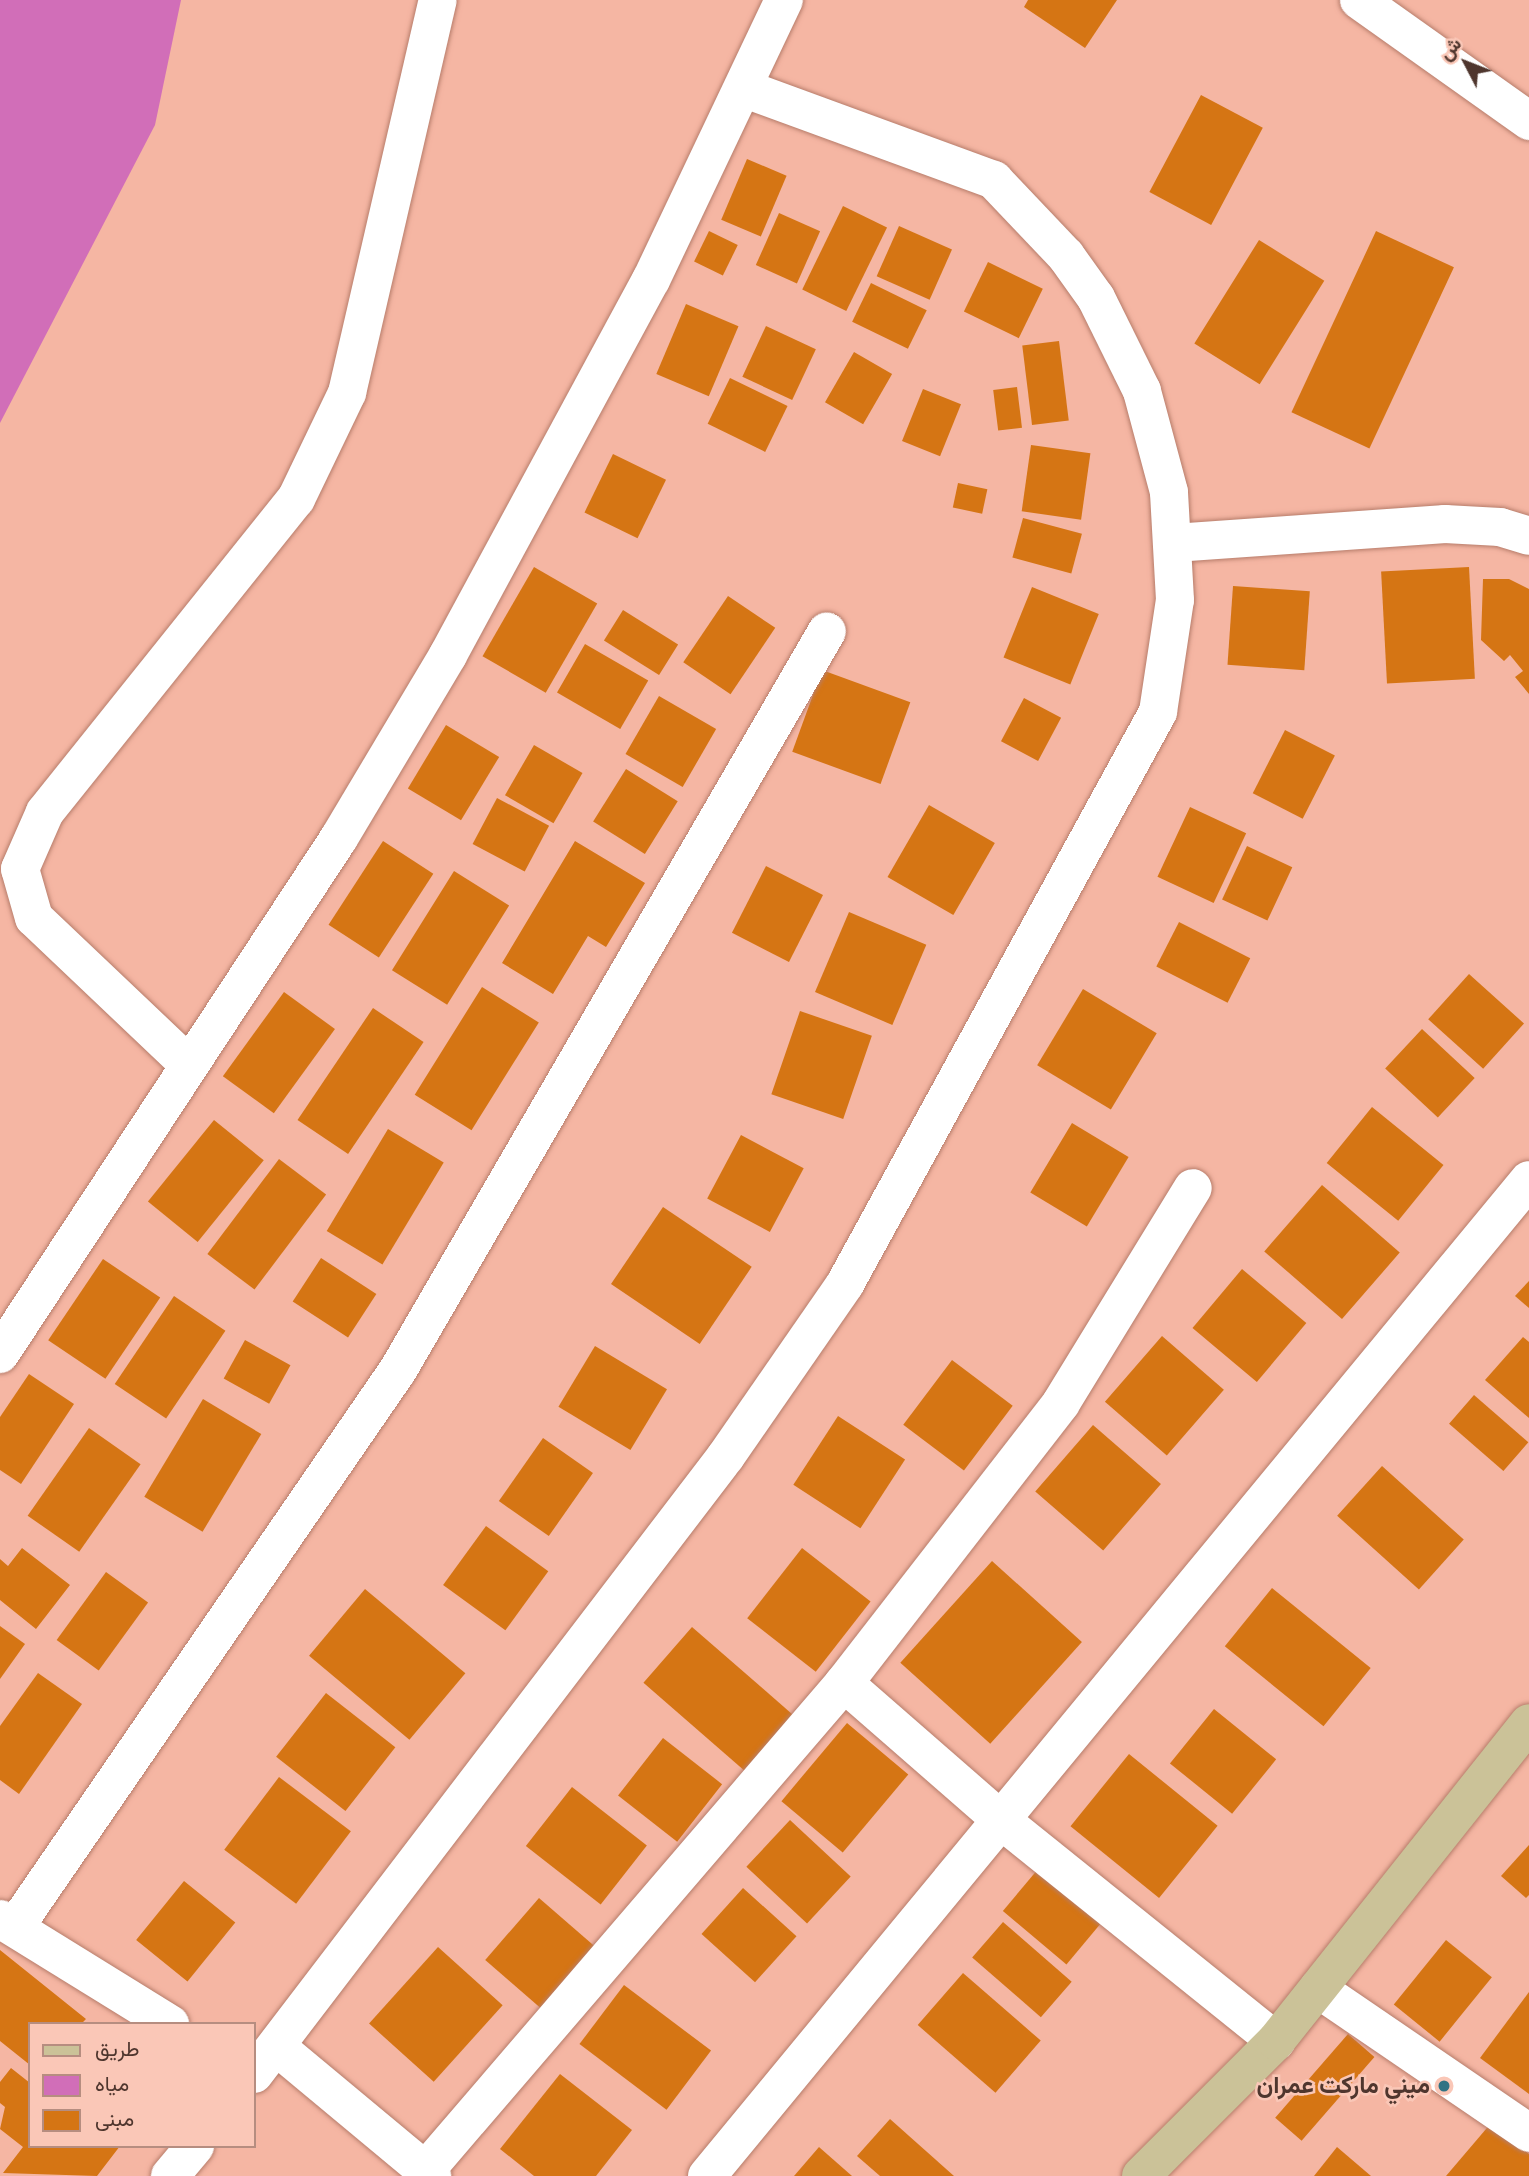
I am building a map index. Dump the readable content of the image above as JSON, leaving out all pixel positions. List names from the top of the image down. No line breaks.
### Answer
{"places":["ميني ماركت عمران"],"legend":["طريق","مياه","مبنى"],"north":"top left"}
